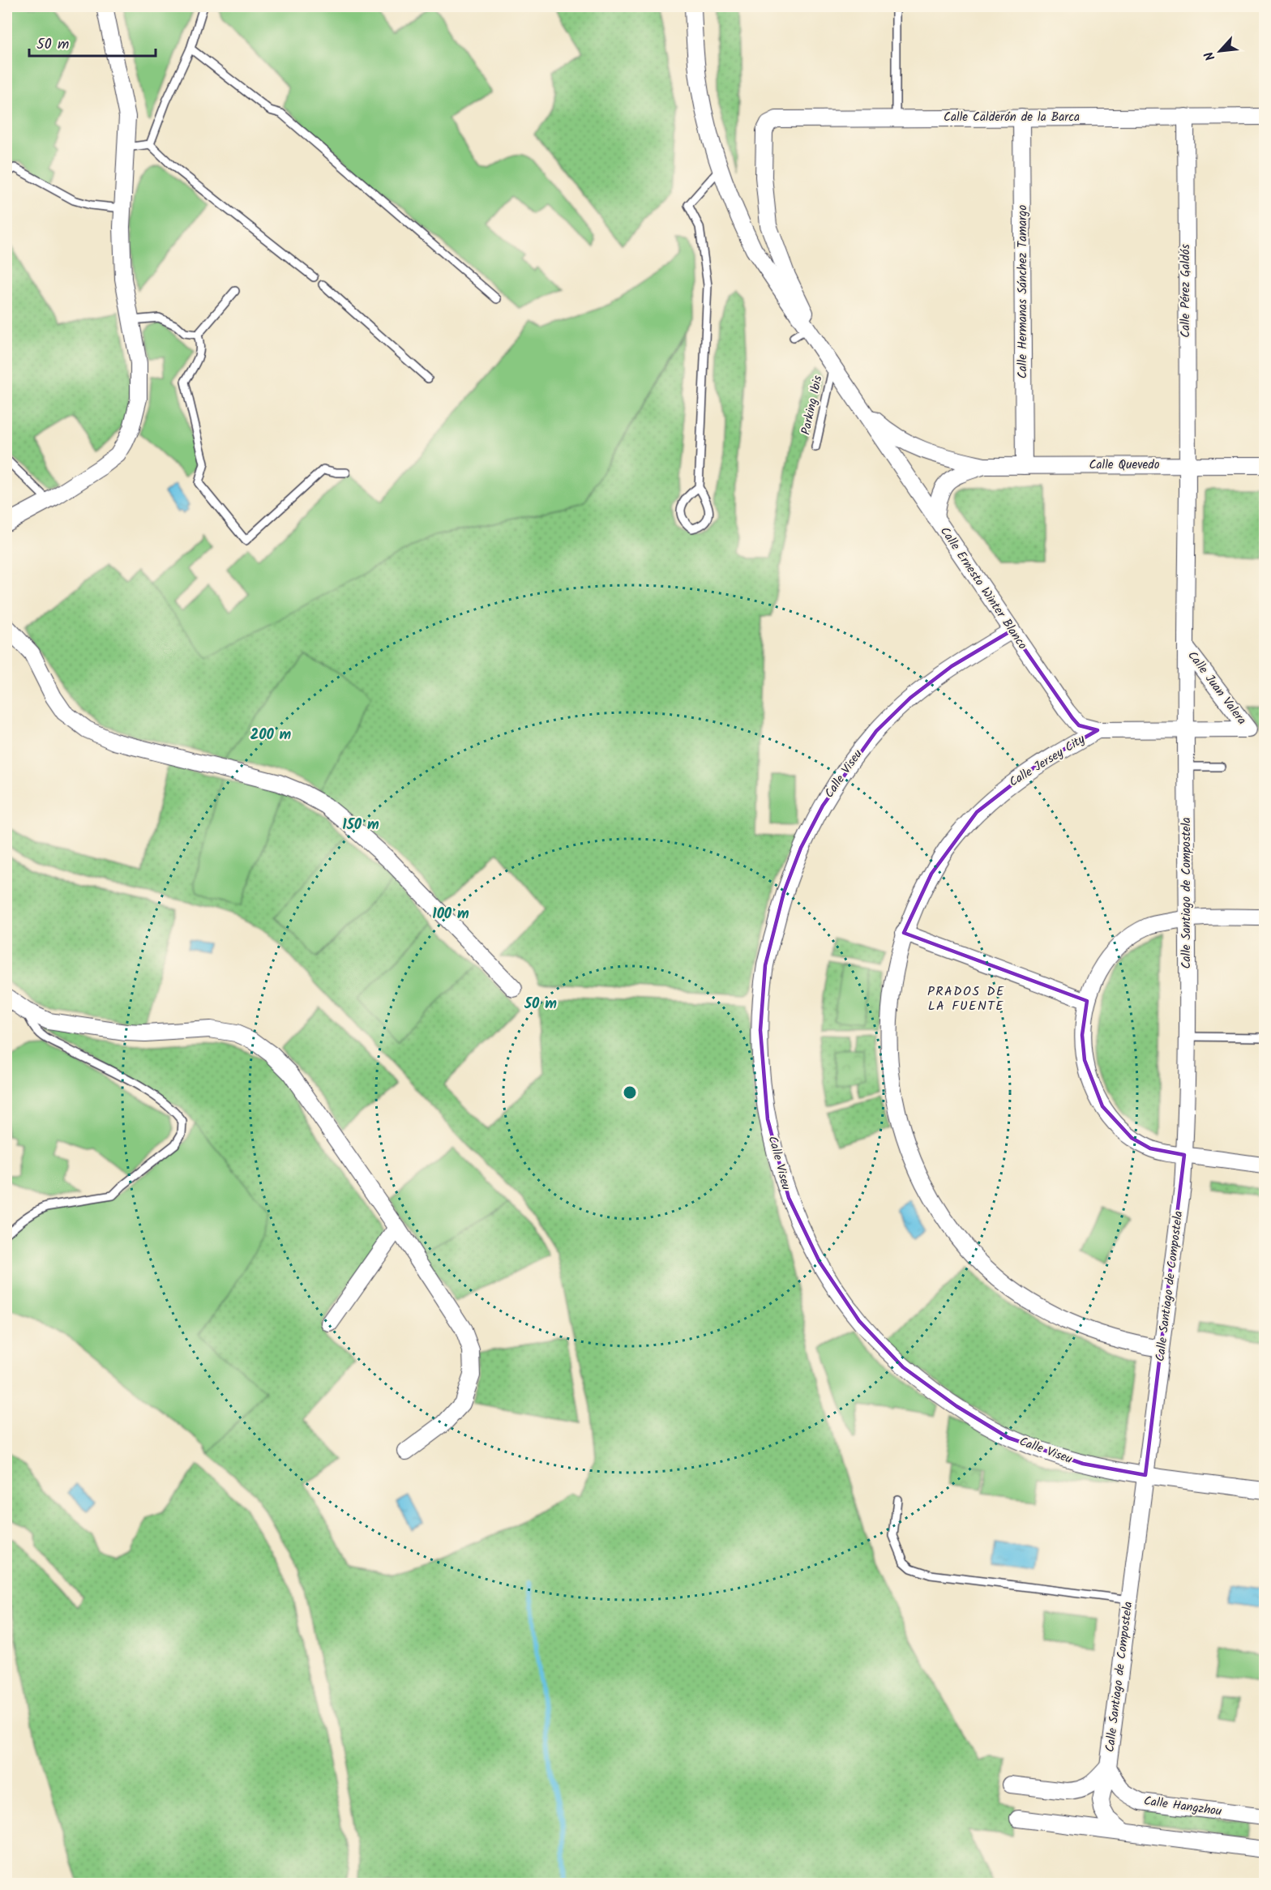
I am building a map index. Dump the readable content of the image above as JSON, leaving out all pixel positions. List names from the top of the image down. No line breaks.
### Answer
{"streets":{"street":["Calle Calderón de la Barca","Calle Pérez Galdós","Calle Hermanas Sánchez Tamargo","Calle Quevedo","Calle Ernesto Winter Blanco","Calle Juan Valera","Calle Jersey City","Calle Viseu","Calle Santiago de Compostela","Calle Hangzhou"],"lane":["Parking Ibis"]},"crossings":[["Calle Calderón de la Barca","Calle Pérez Galdós"],["Calle Calderón de la Barca","Calle Hermanas Sánchez Tamargo"],["Calle Calderón de la Barca","Calle Ernesto Winter Blanco"],["Calle Pérez Galdós","Calle Quevedo"],["Calle Pérez Galdós","Calle Juan Valera"],["Calle Hermanas Sánchez Tamargo","Calle Quevedo"],["Parking Ibis","Calle Ernesto Winter Blanco"],["Calle Quevedo","Calle Ernesto Winter Blanco"],["Calle Quevedo","Calle Juan Valera"],["Calle Ernesto Winter Blanco","Calle Juan Valera"],["Calle Ernesto Winter Blanco","Calle Jersey City"],["Calle Ernesto Winter Blanco","Calle Viseu"],["Calle Ernesto Winter Blanco","Calle Santiago de Compostela"],["Calle Juan Valera","Calle Santiago de Compostela"],["Calle Jersey City","Calle Santiago de Compostela"],["Calle Viseu","Calle Santiago de Compostela"],["Calle Santiago de Compostela","Calle Hangzhou"]],"districts":["PRADOS DE LA FUENTE"],"scale_bar":"50 m","north":"bottom left","rings":["200 m","150 m","100 m","50 m"]}
